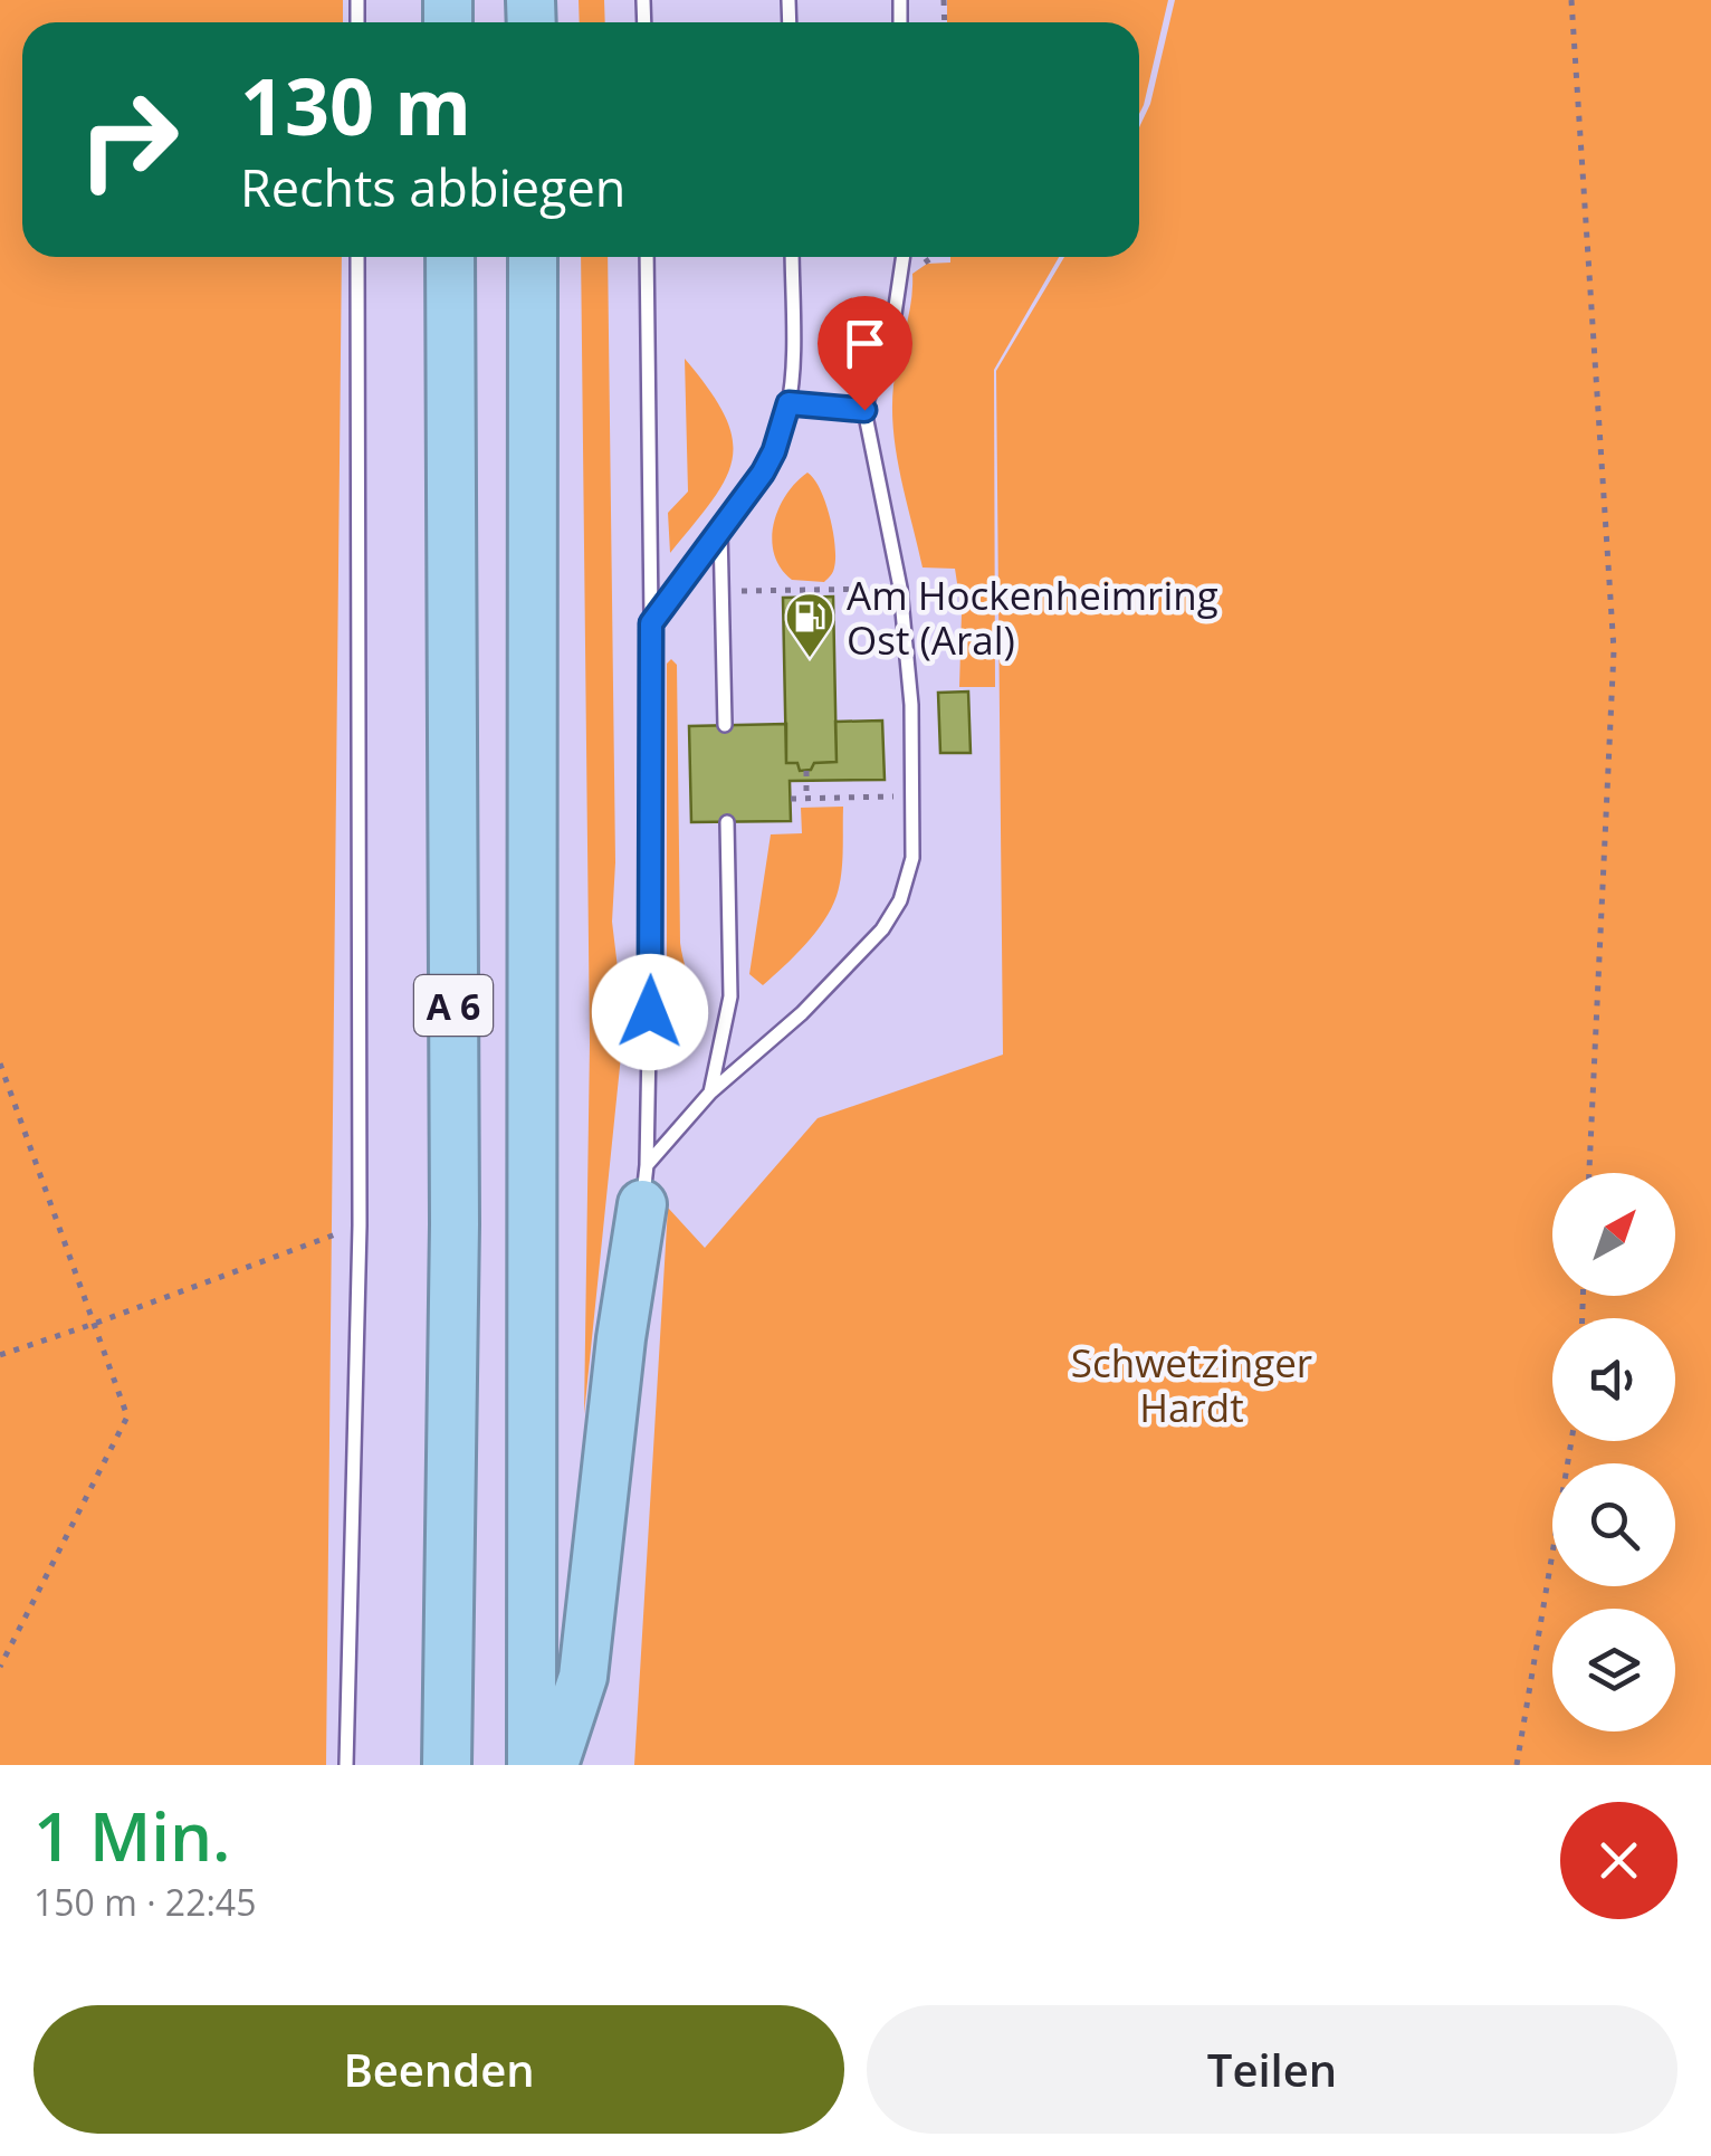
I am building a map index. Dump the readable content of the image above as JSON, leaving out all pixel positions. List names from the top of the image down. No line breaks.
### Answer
{"streets":{"highway":["A 6"]},"parks":["Schwetzinger Hardt"],"places":{"fuel station":["Am Hockenheimring Ost (Aral)"]},"north":"top right","page":{"turn":["130 m","Rechts abbiegen"],"heading":["1 Min.","150 m · 22:45"],"buttons":["Beenden","Teilen"]}}
